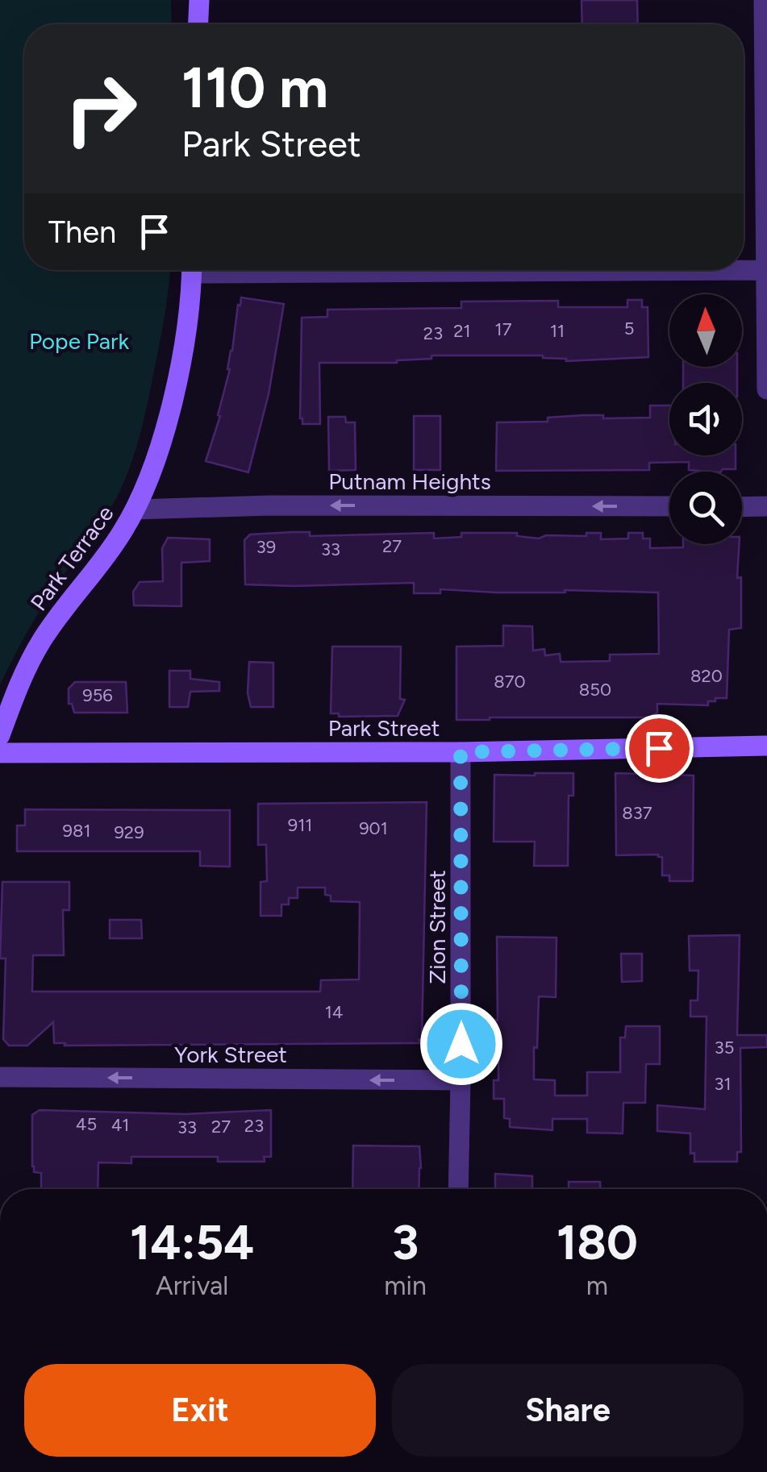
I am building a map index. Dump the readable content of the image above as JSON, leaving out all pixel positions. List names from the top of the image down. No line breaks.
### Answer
{"streets":{"main road":["Park Terrace","Park Street"],"street":["Putnam Heights","Zion Street","York Street"]},"crossings":[["Putnam Heights","Park Terrace"],["Park Street","Zion Street"],["Zion Street","York Street"]],"one_way":["Putnam Heights","York Street"],"parks":["Pope Park"],"house_numbers":["5","17","21","11","23","27","39","33","820","870","850","956","837","911","901","981","929","14","35","31","45","41","23","27","33"],"north":"top","page":{"turn":["110 m","Park Street"],"then":"Then","eta":["14:54","Arrival","3","min","180","m"],"buttons":["Exit","Share"]}}
